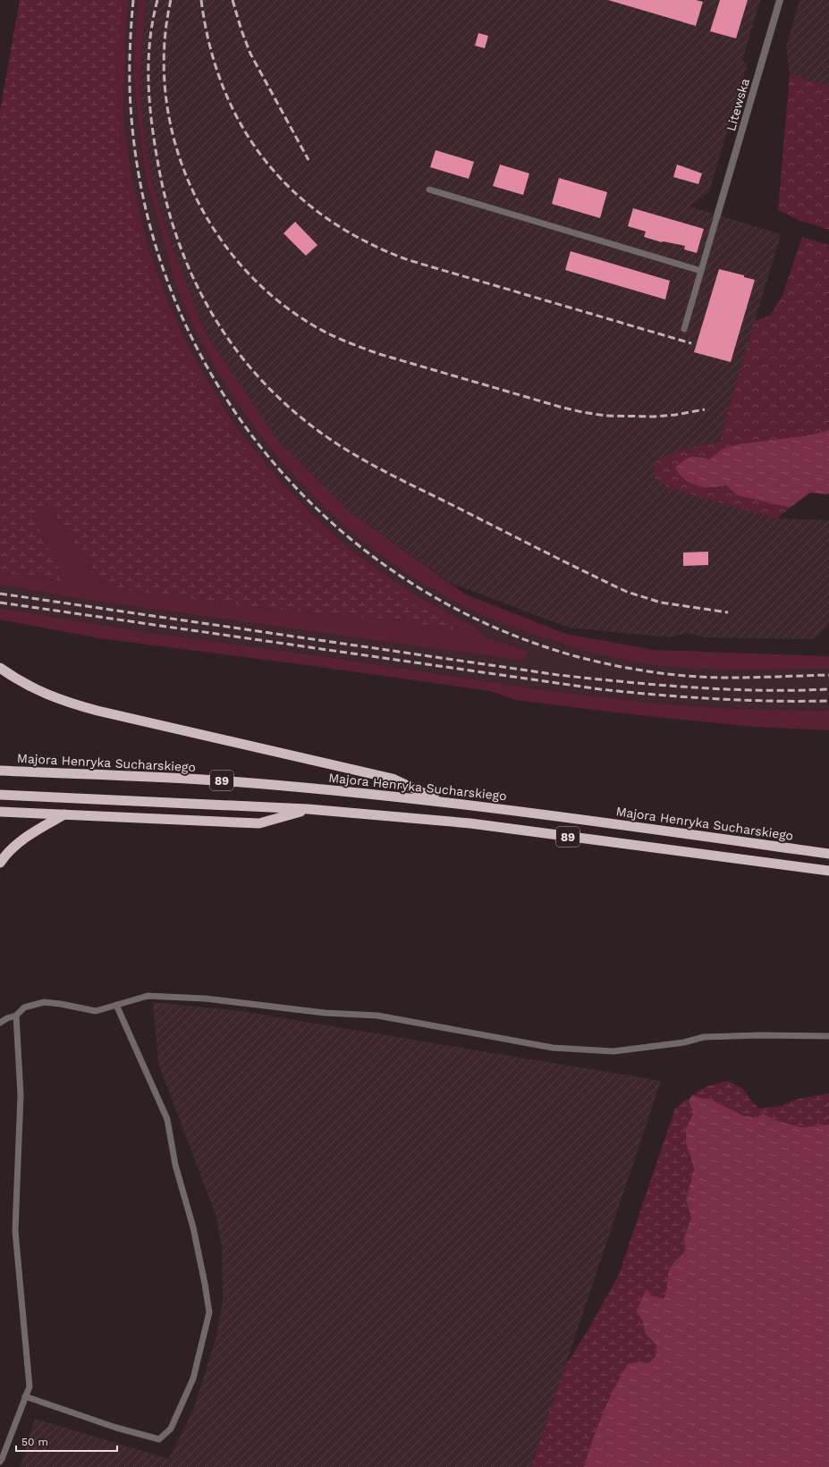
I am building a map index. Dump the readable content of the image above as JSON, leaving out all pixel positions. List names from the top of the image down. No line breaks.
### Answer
{"streets":{"highway":["Majora Henryka Sucharskiego","89"],"street":["Litewska"]},"scale_bar":"50 m"}
